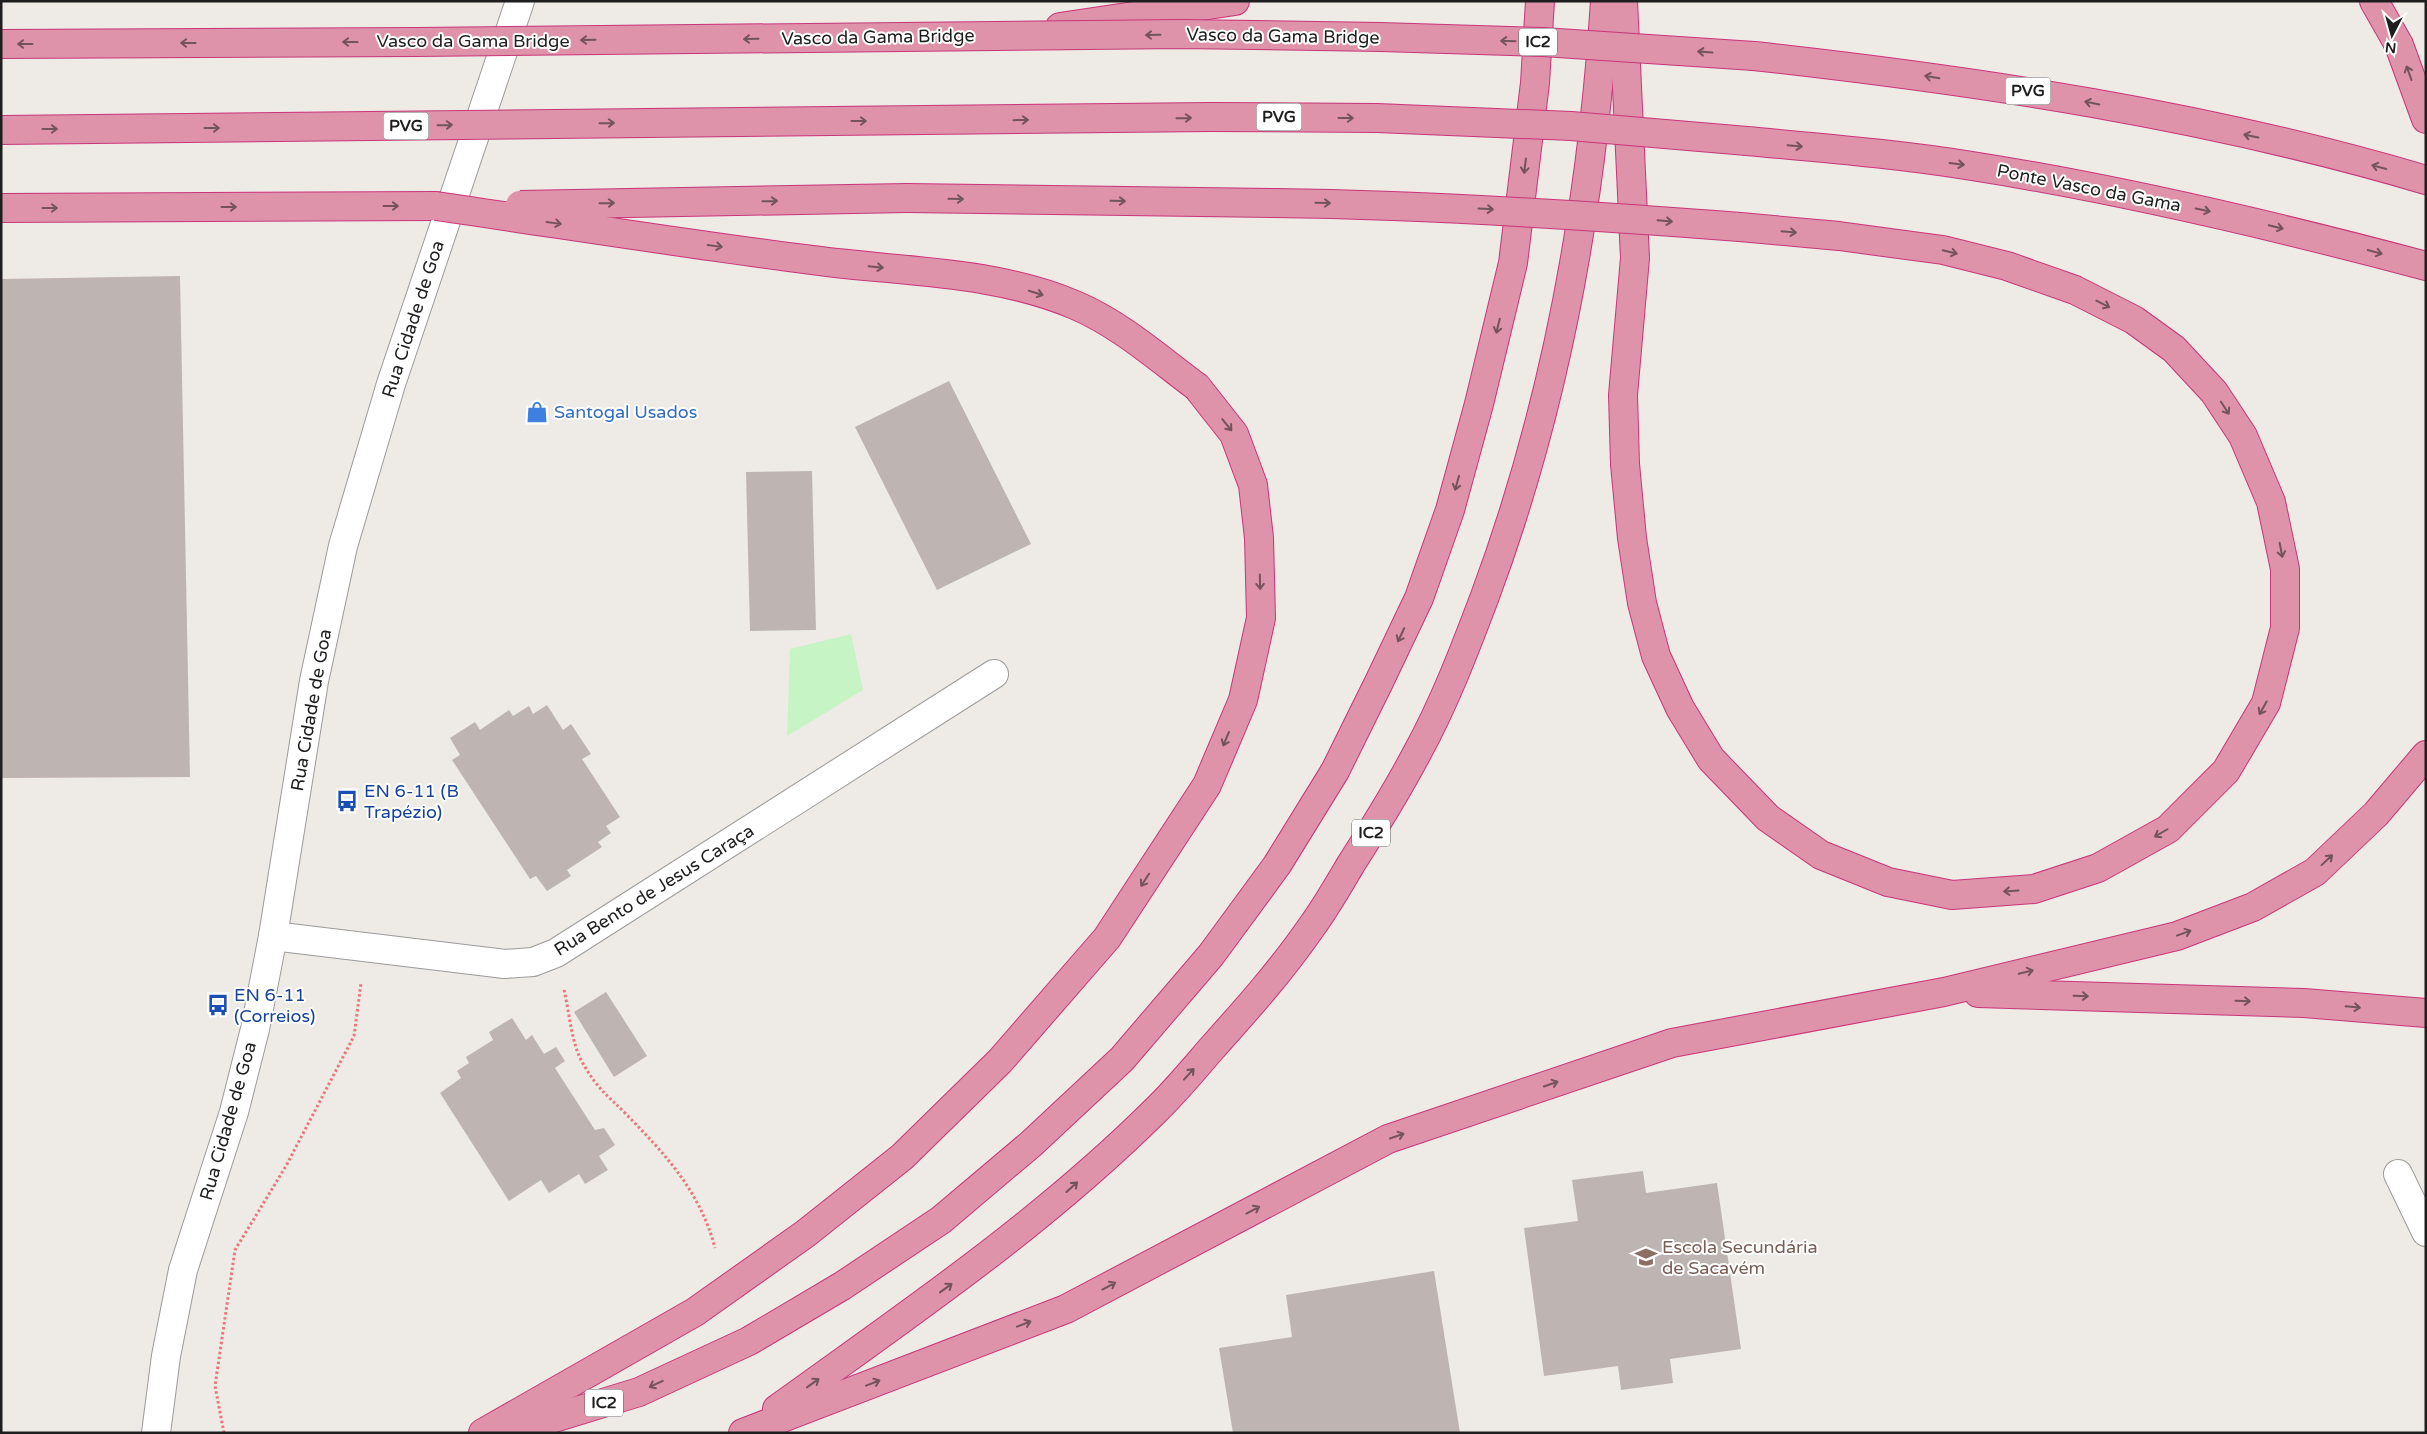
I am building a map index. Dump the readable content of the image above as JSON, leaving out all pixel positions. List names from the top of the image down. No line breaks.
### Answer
{"streets":{"highway":["Vasco da Gama Bridge","IC2","PVG","Ponte Vasco da Gama"],"street":["Rua Cidade de Goa","Rua Bento de Jesus Caraça"]},"crossings":[["Rua Cidade de Goa","Rua Bento de Jesus Caraça"]],"one_way":["Vasco da Gama Bridge","Ponte Vasco da Gama"],"places":{"shop":["Santogal Usados"],"bus stop":["EN 6-11 (B Trapézio)","EN 6-11 (Correios)"],"school or university":["Escola Secundária de Sacavém"]},"north":"bottom"}
